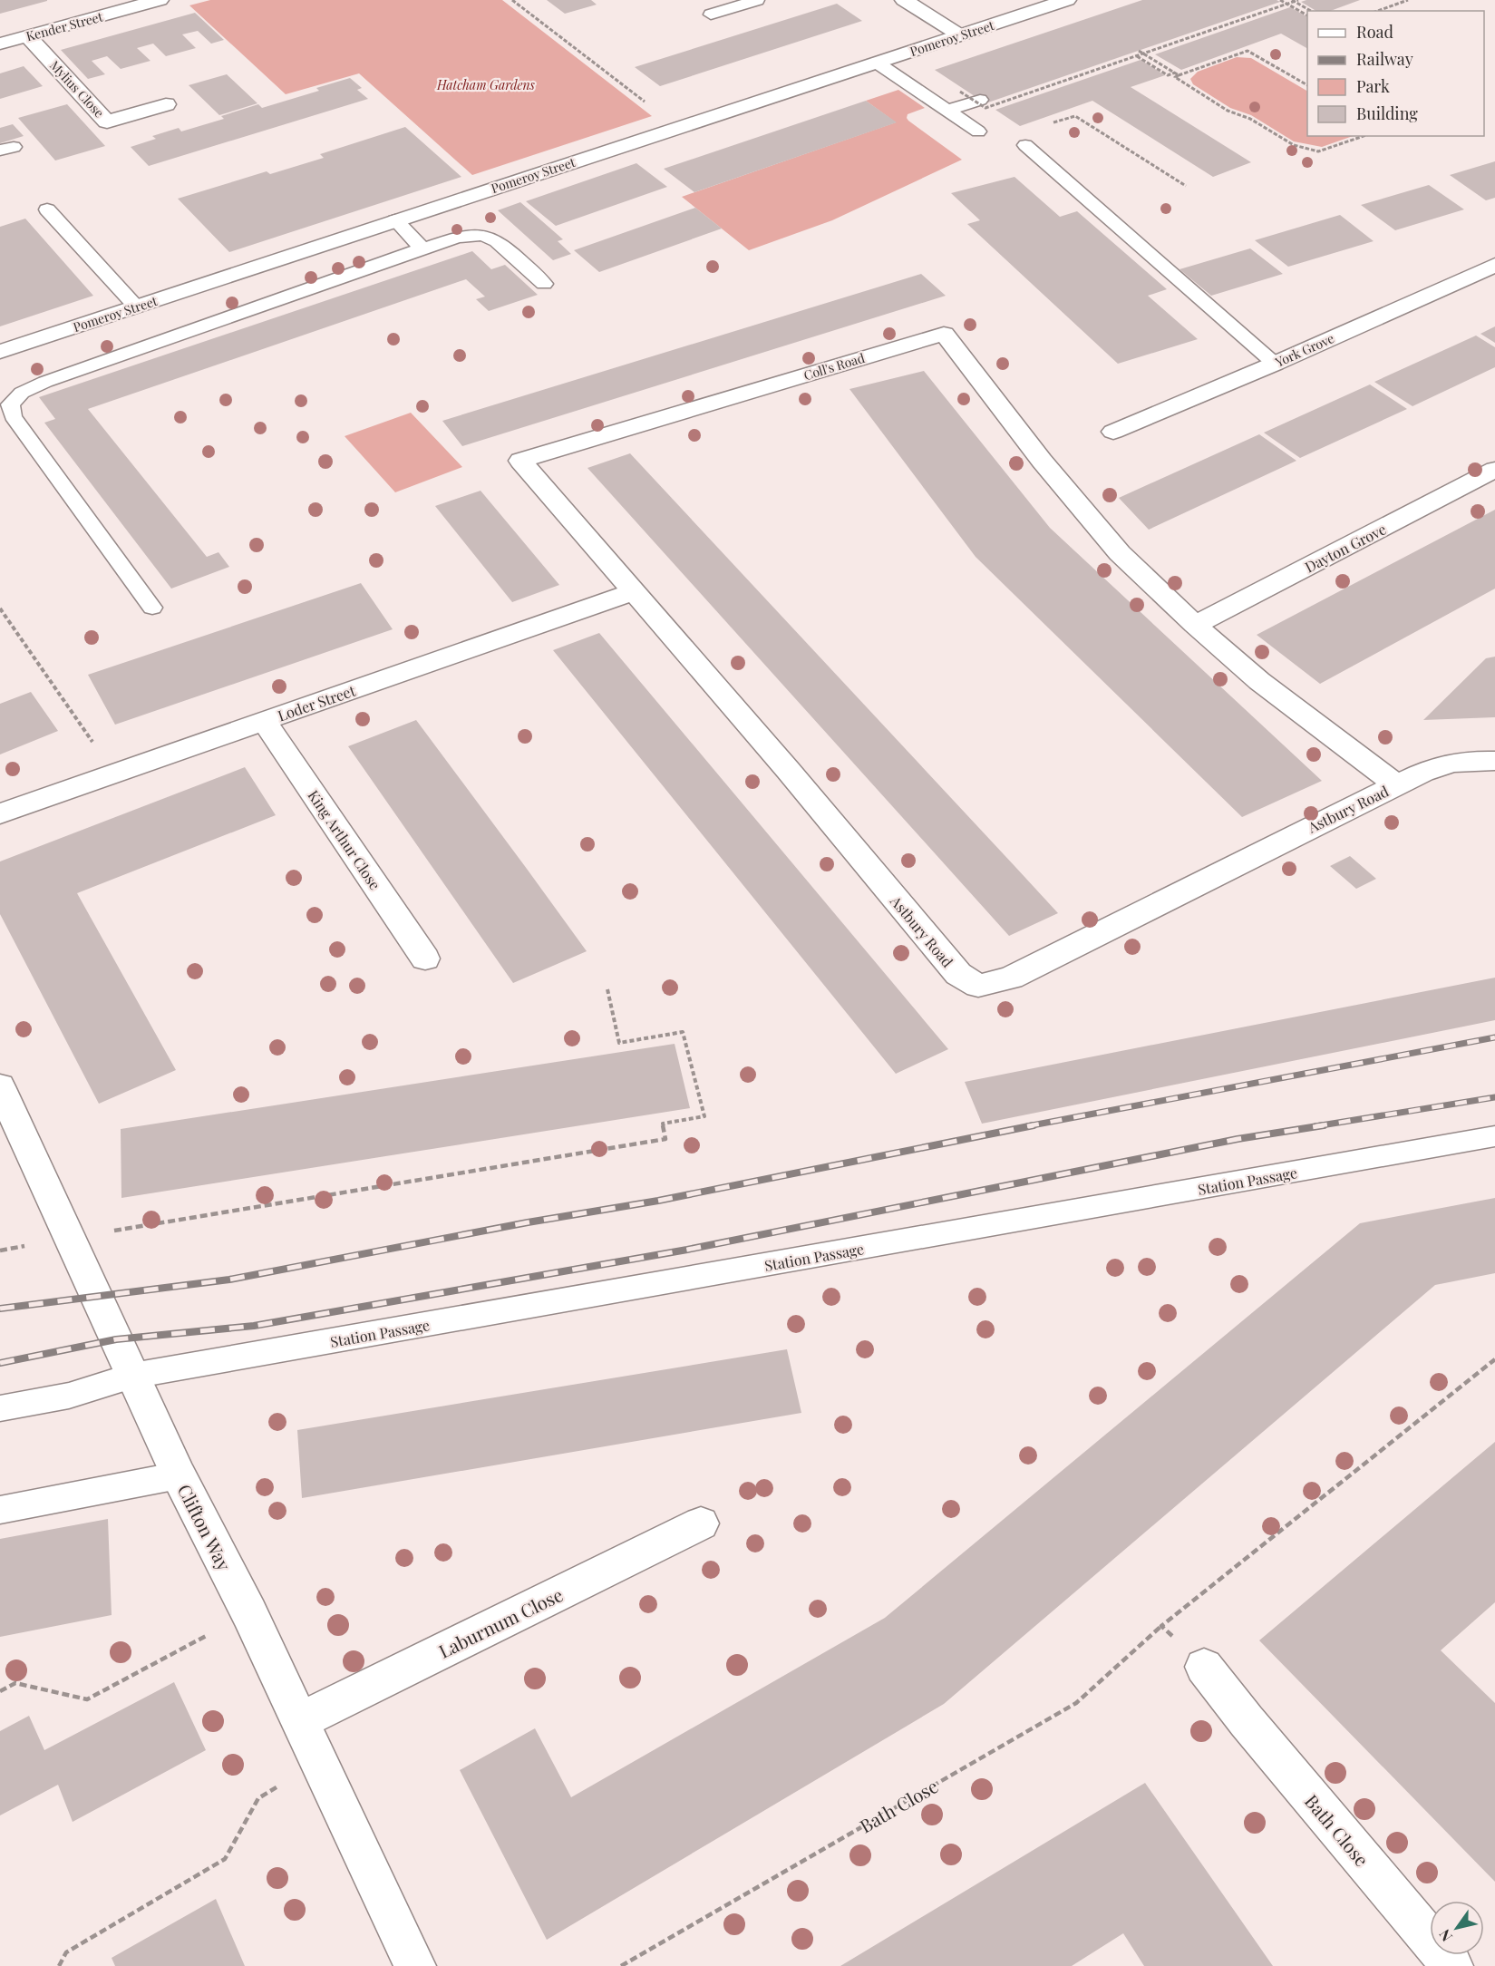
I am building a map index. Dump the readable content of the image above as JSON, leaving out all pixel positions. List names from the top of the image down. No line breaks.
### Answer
{"streets":{"street":["Kender Street","Pomeroy Street","Mylius Close","York Grove","Coll's Road","Dayton Grove","Loder Street","Astbury Road","King Arthur Close","Clifton Way","Laburnum Close","Bath Close"],"lane":["Station Passage"]},"crossings":[["Kender Street","Mylius Close"],["Coll's Road","Dayton Grove"],["Coll's Road","Loder Street"],["Coll's Road","Astbury Road"],["Dayton Grove","Astbury Road"],["Loder Street","Astbury Road"],["Loder Street","King Arthur Close"],["Station Passage","Clifton Way"],["Clifton Way","Laburnum Close"]],"parks":["Hatcham Gardens"],"legend":["Road","Railway","Park","Building"],"north":"bottom left"}
